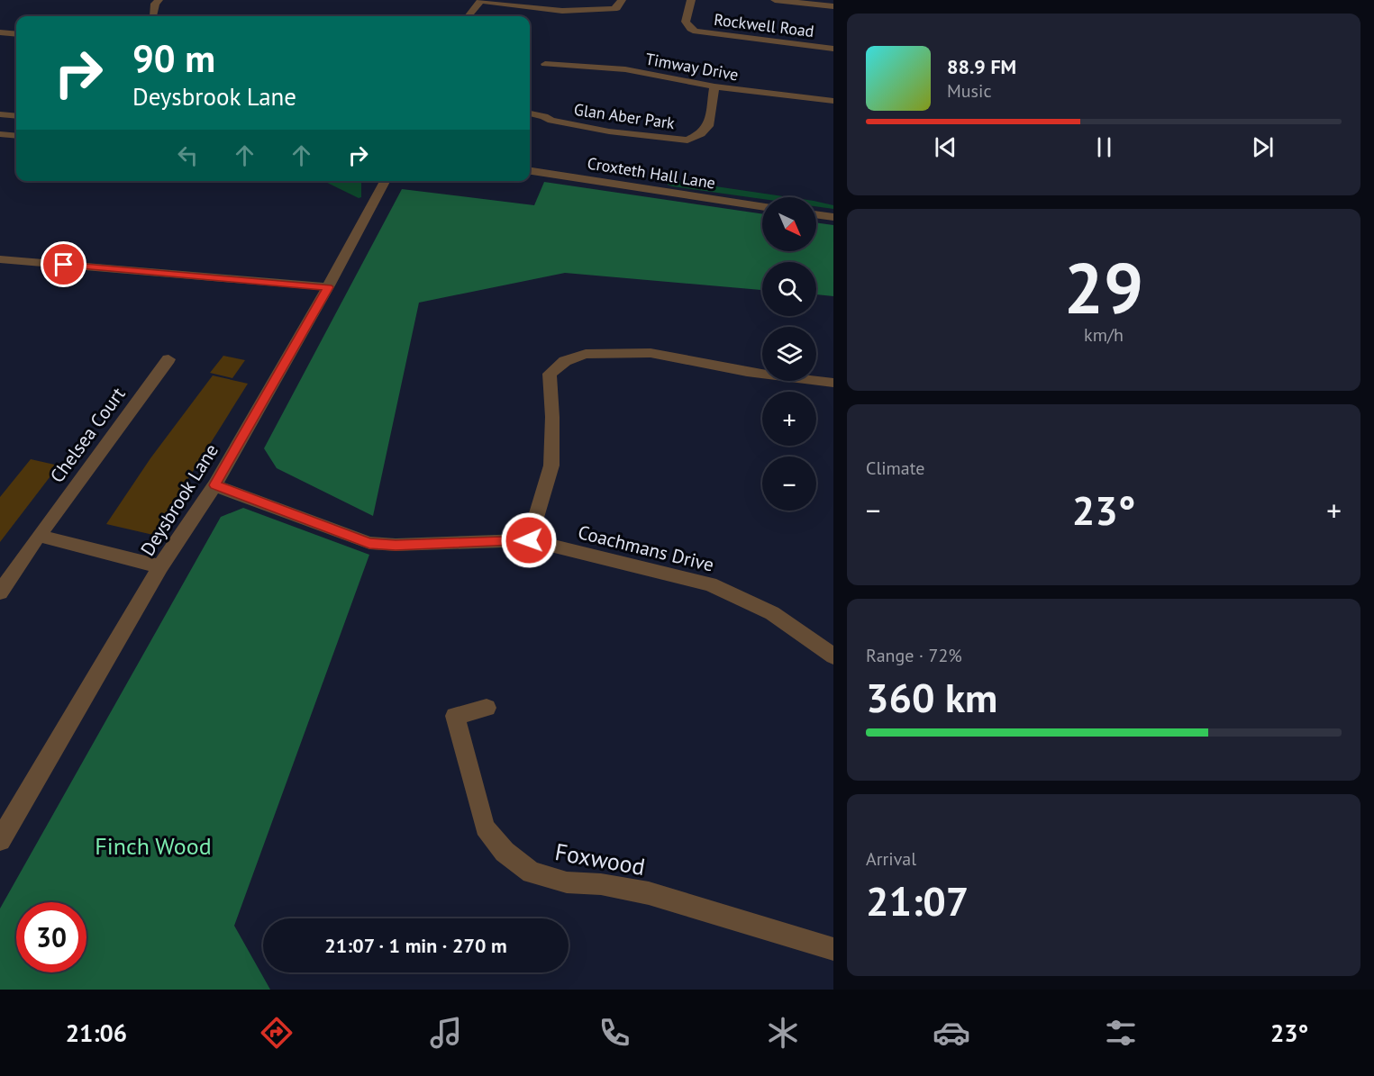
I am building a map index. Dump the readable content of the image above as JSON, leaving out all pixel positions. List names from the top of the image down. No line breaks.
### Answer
{"streets":{"street":["Rockwell Road","Timway Drive","Glan Aber Park","Croxteth Hall Lane","Chelsea Court","Deysbrook Lane","Coachmans Drive","Foxwood"]},"crossings":[["Timway Drive","Glan Aber Park"],["Deysbrook Lane","Coachmans Drive"]],"parks":["Finch Wood"],"north":"bottom right","page":{"turn":["90 m","Deysbrook Lane"],"song":["88.9 FM","Music"],"map_buttons":["+","−"],"tile":[["29","km/h"],"Climate",["Range · 72%","360 km"],["Arrival","21:07"]],"heat":["−","23°","+"],"limit":"30","trip":"21:07 · 1 min · 270 m","tabs":["21:06","23°"]}}
